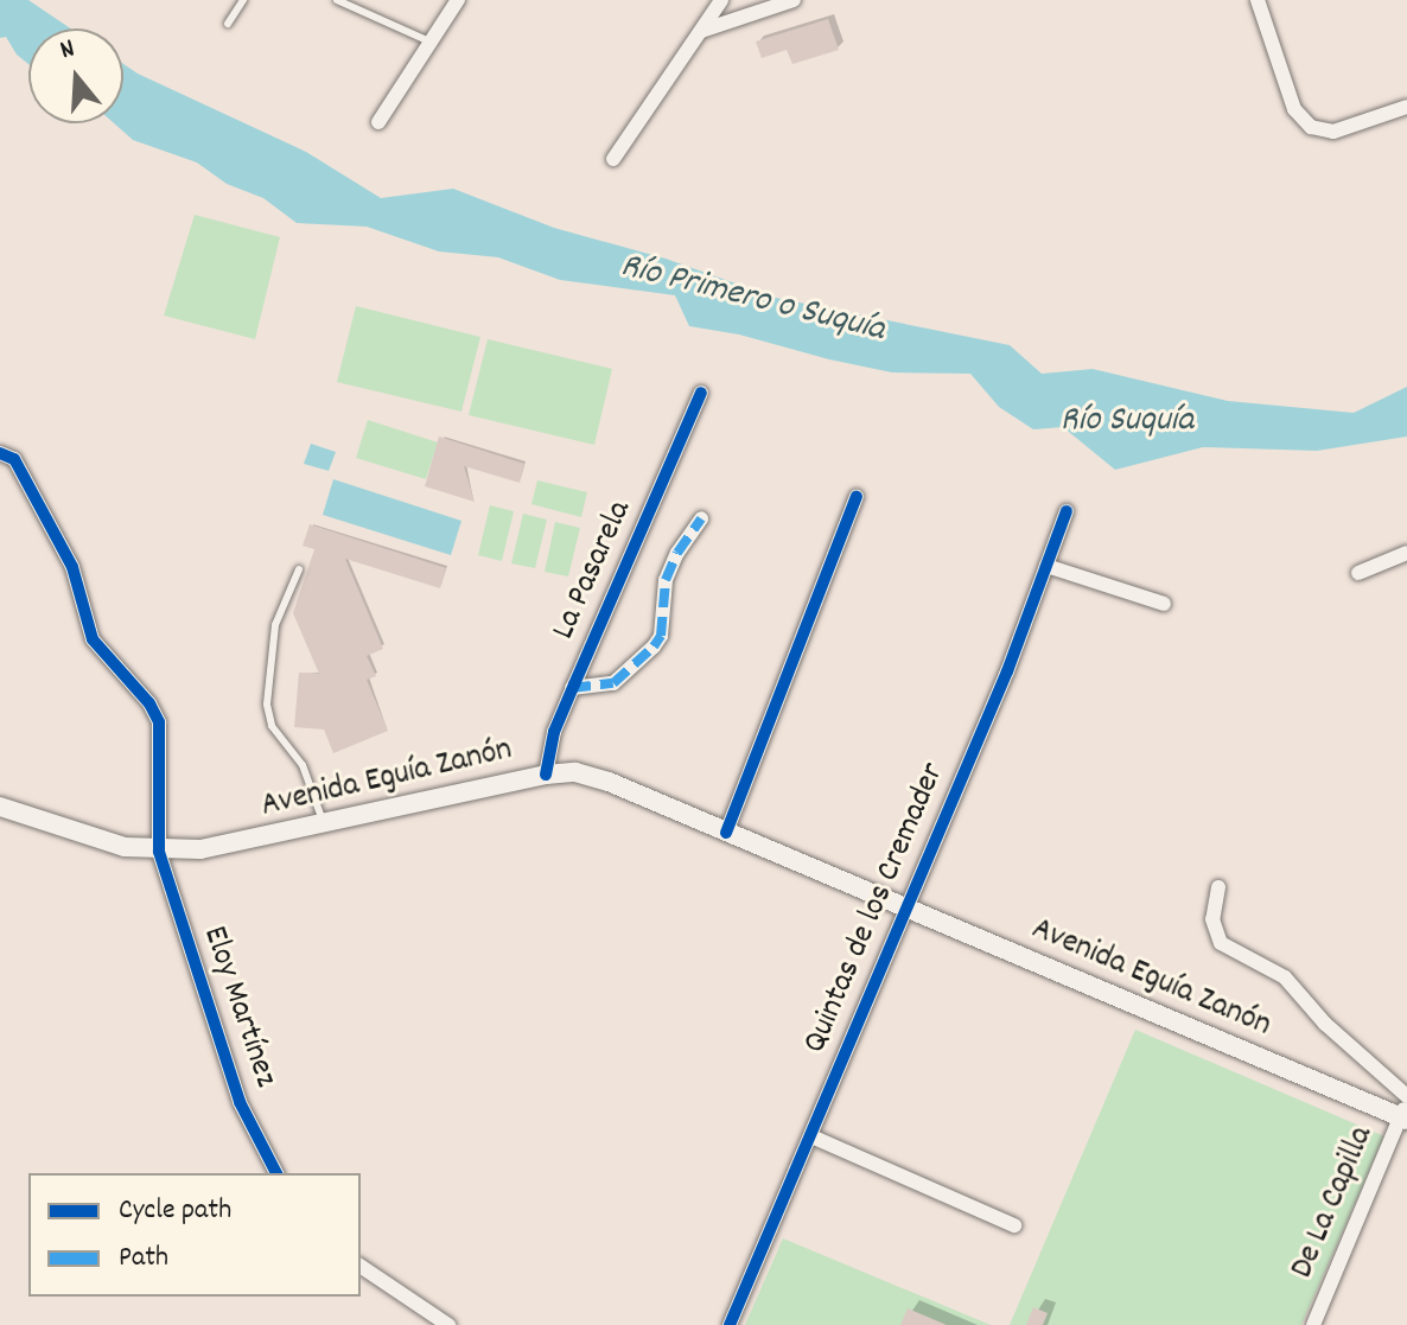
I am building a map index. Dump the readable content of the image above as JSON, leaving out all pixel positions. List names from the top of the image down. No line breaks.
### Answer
{"streets":{"main road":["Avenida Eguía Zanón"],"street":["La Pasarela","Quintas de los Cremader","Eloy Martínez","De La Capilla"]},"crossings":[["La Pasarela","Avenida Eguía Zanón"],["Avenida Eguía Zanón","Quintas de los Cremader"],["Avenida Eguía Zanón","Eloy Martínez"],["Avenida Eguía Zanón","De La Capilla"]],"water":["Río Primero o Suquía","Río Suquía"],"legend":["Cycle path","Path"],"north":"top"}
